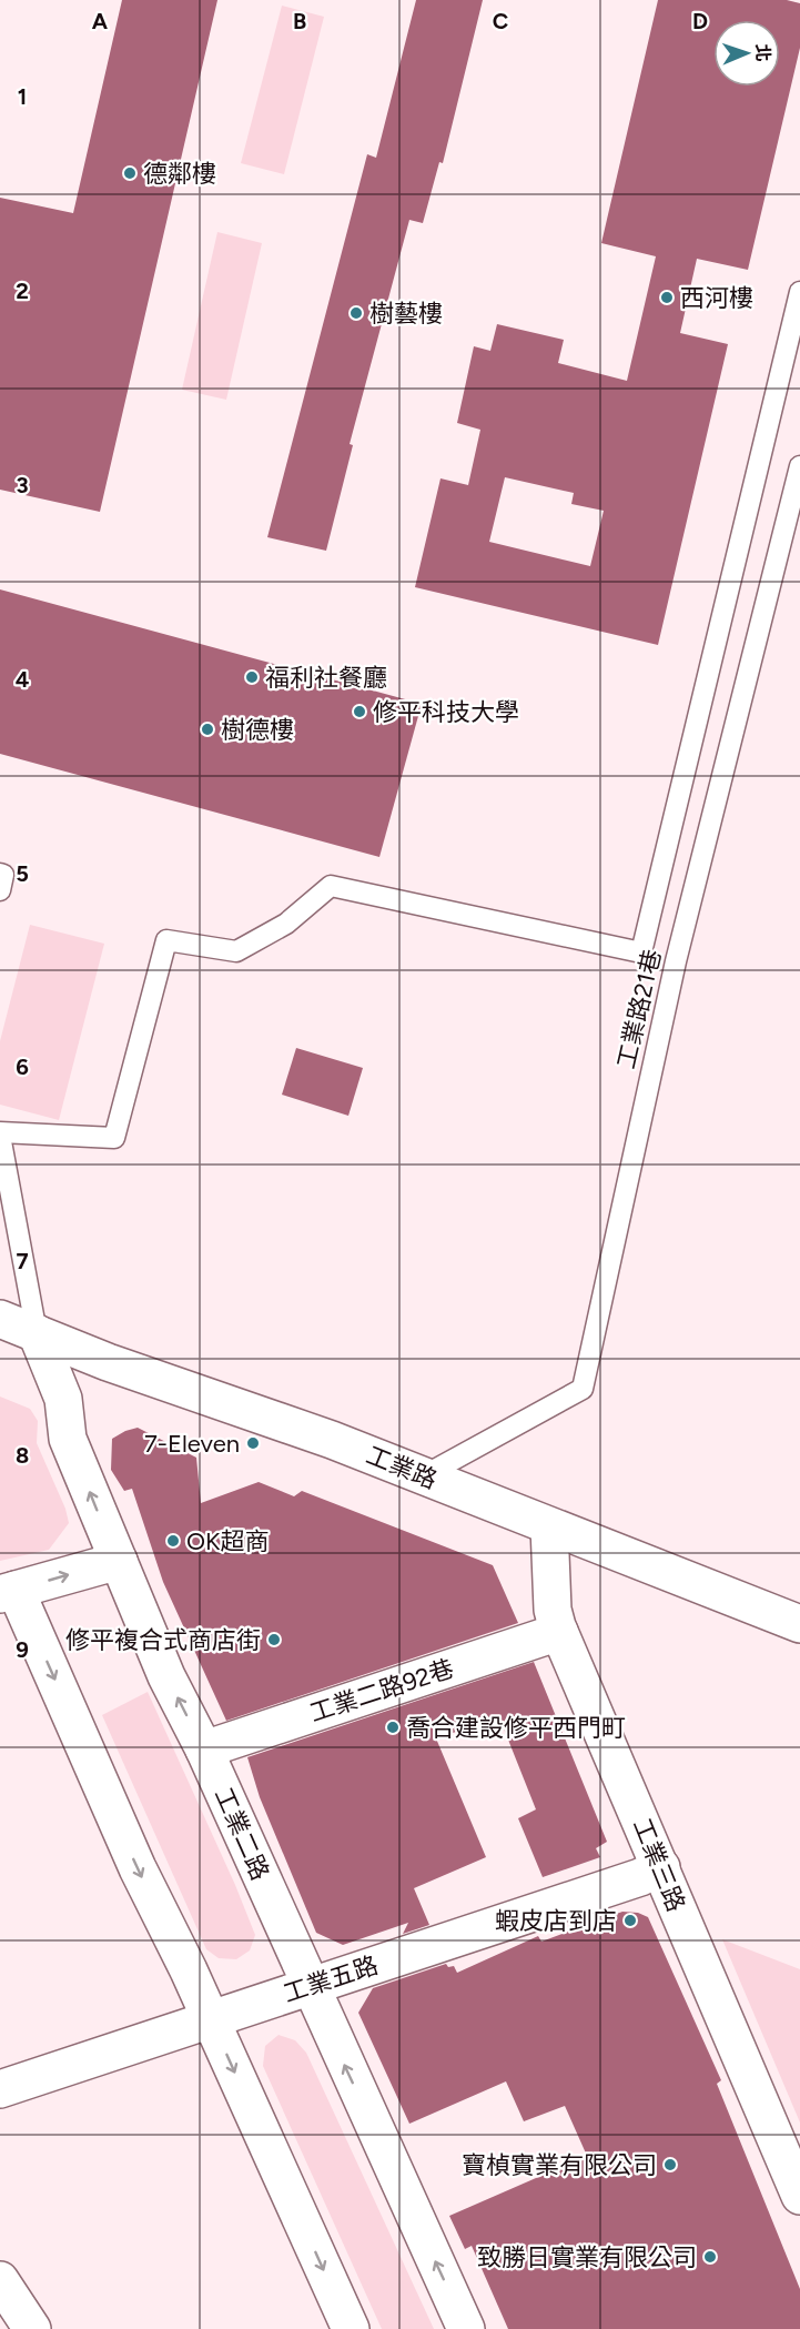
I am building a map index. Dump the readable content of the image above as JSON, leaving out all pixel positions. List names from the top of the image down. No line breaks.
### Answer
{"streets":{"street":["工業路","工業二路92巷","工業二路","工業三路","工業五路"],"lane":["工業路21巷"]},"crossings":[["工業路21巷","工業路"],["工業路","工業二路"],["工業路","工業三路"],["工業二路92巷","工業二路"],["工業二路92巷","工業三路"],["工業二路","工業五路"],["工業三路","工業五路"]],"places":["德鄰樓","西河樓","樹藝樓","福利社餐廳","修平科技大學","樹德樓","7-Eleven","OK超商","修平複合式商店街","喬合建設修平西門町","蝦皮店到店","寶楨實業有限公司","致勝日實業有限公司"],"north":"right","grid":{"columns":["A","B","C","D"],"rows":["1","2","3","4","5","6","7","8","9"]}}
